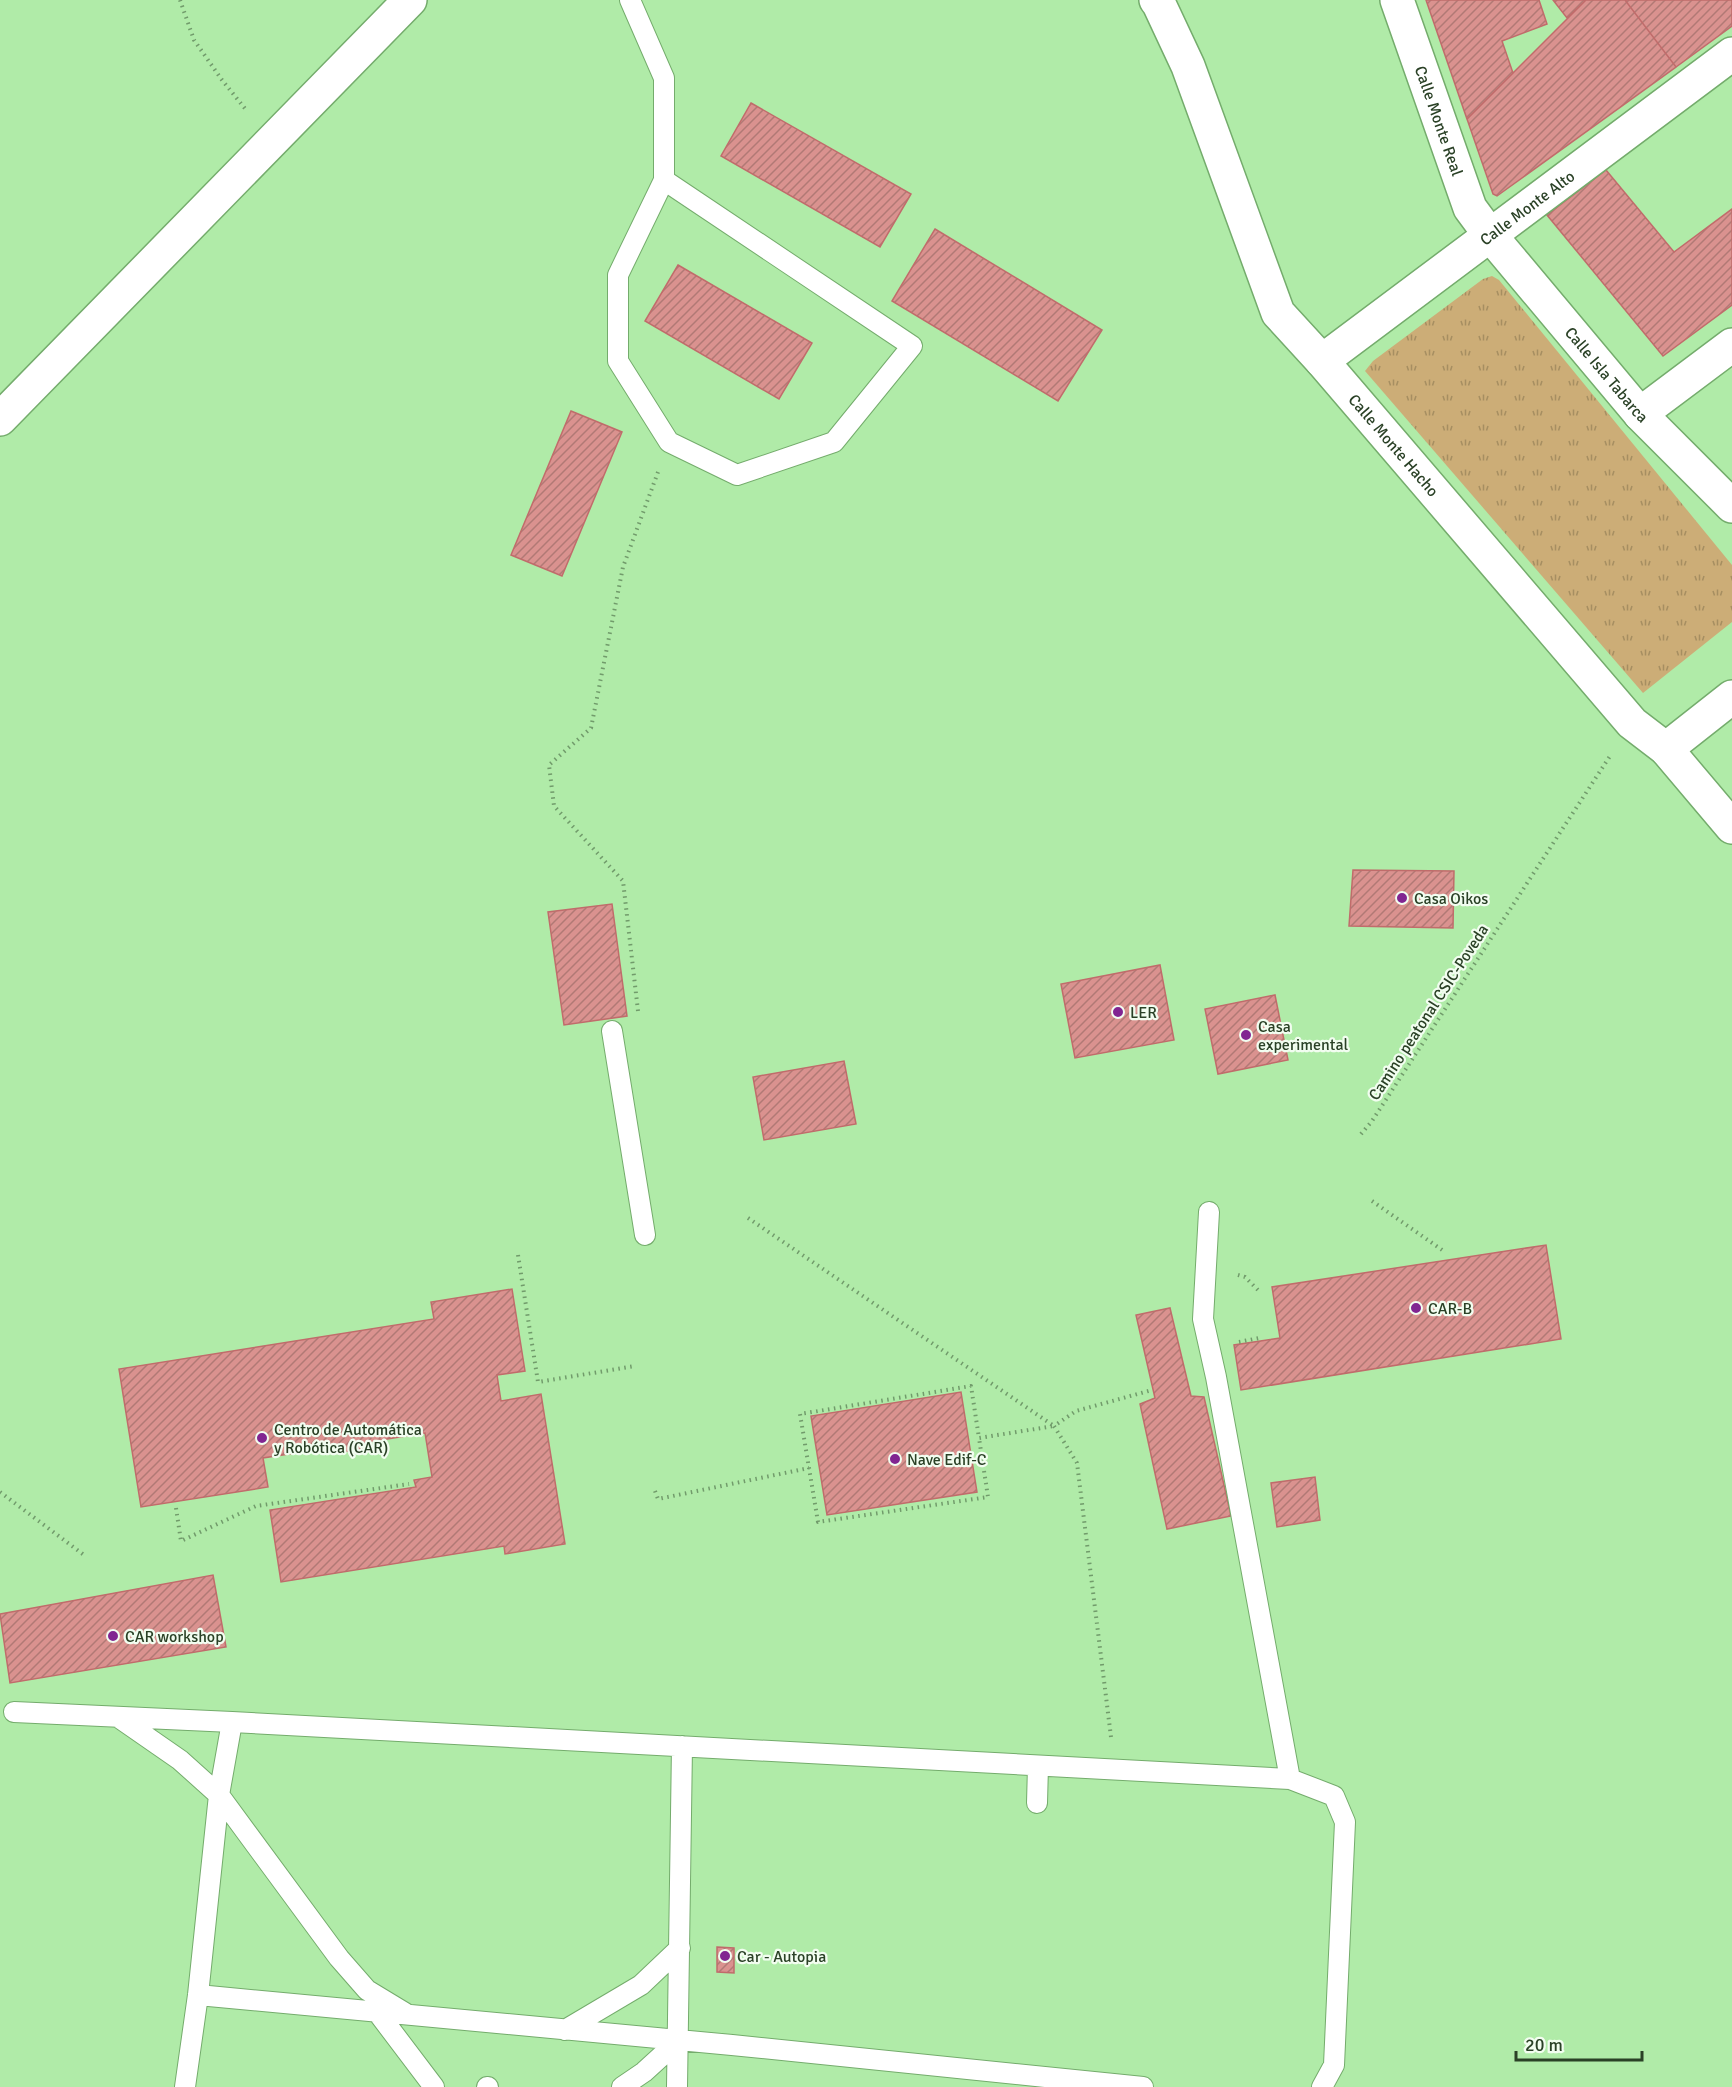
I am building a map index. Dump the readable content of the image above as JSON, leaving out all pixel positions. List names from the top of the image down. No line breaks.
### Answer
{"streets":{"main road":["Calle Monte Real","Calle Monte Alto","Calle Isla Tabarca","Calle Monte Hacho"],"path":["Camino peatonal CSIC-Poveda"]},"crossings":[["Calle Monte Real","Calle Monte Alto"],["Calle Monte Real","Calle Isla Tabarca"],["Calle Monte Alto","Calle Isla Tabarca"],["Calle Monte Alto","Calle Monte Hacho"],["Calle Monte Hacho","Camino peatonal CSIC-Poveda"]],"places":["Casa Oikos","LER","Casa experimental","CAR-B","Centro de Automática y Robótica (CAR)","Nave Edif-C","CAR workshop","Car - Autopia"],"scale_bar":"20 m"}
